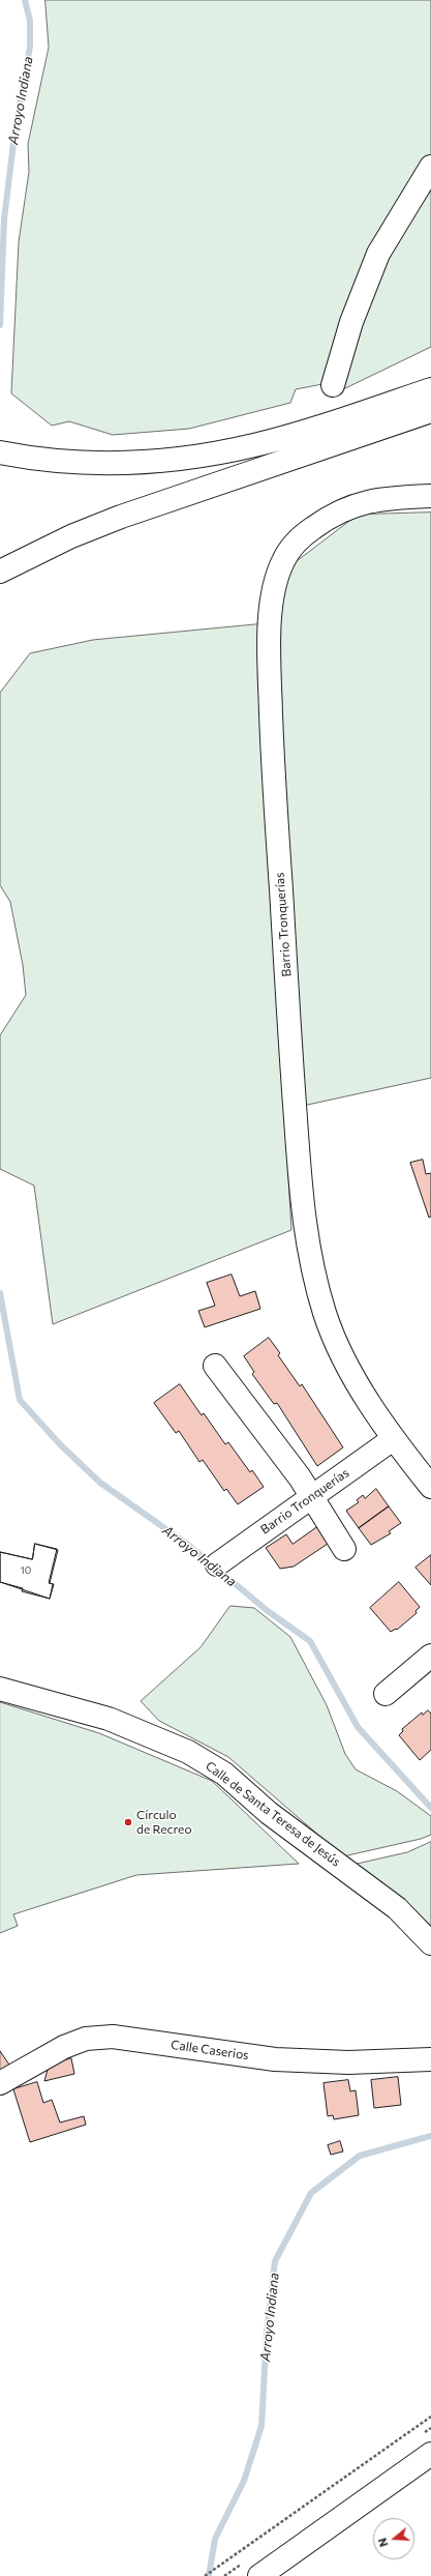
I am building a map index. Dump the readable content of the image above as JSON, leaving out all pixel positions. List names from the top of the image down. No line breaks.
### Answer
{"streets":{"main road":["Barrio Tronquerías","Calle de Santa Teresa de Jesús","Calle Caserios"]},"water":["Arroyo Indiana"],"places":["Círculo de Recreo"],"house_numbers":["10"],"north":"left"}
